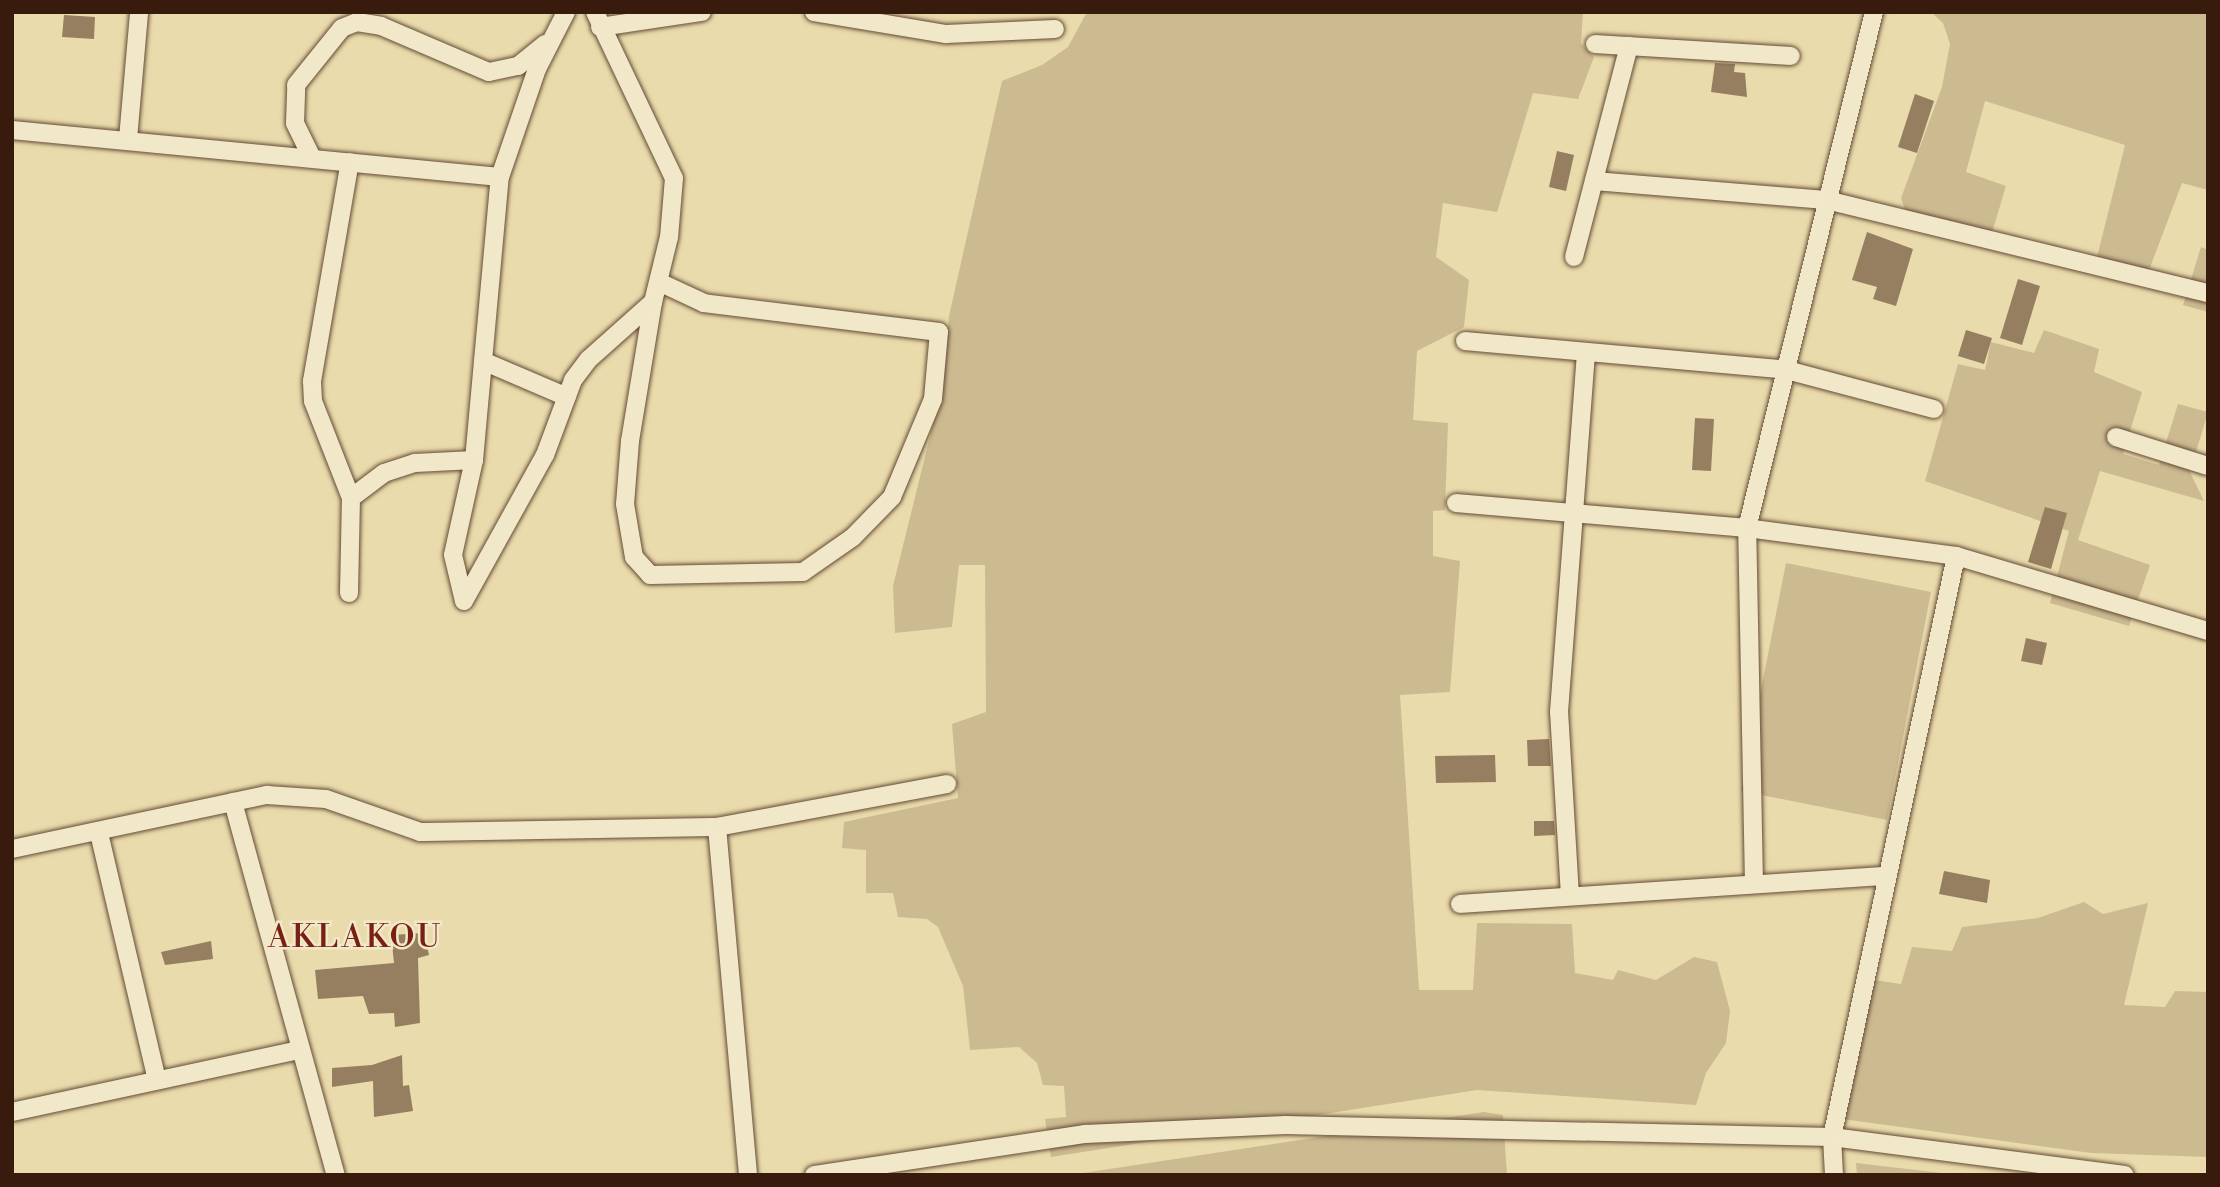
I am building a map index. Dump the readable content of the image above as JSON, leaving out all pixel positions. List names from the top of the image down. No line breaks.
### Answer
{"districts":["AKLAKOU"]}
